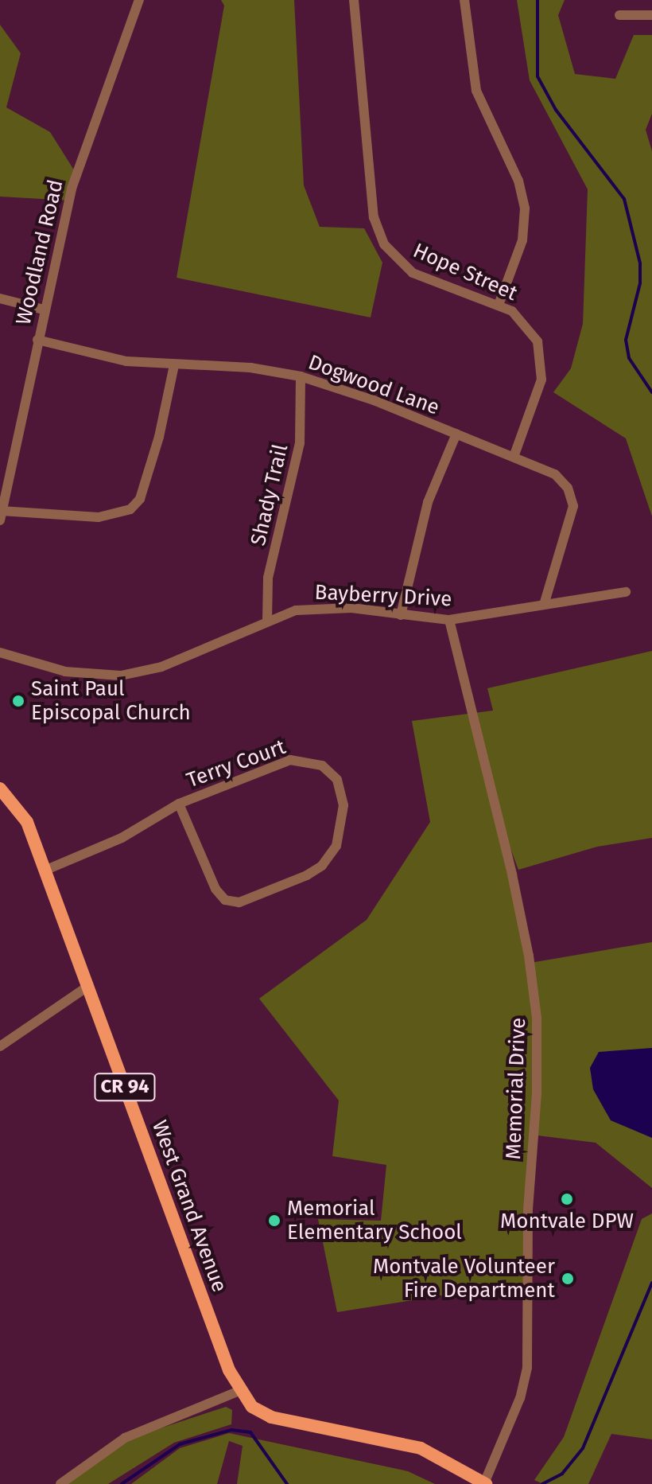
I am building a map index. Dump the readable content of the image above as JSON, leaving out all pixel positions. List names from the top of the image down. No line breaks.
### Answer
{"streets":{"main road":["CR 94","West Grand Avenue"],"street":["Woodland Road","Hope Street","Dogwood Lane","Shady Trail","Bayberry Drive","Terry Court","Memorial Drive"]},"crossings":[["Woodland Road","Dogwood Lane"],["Hope Street","Dogwood Lane"],["Dogwood Lane","Shady Trail"],["Dogwood Lane","Bayberry Drive"],["Shady Trail","Bayberry Drive"],["Bayberry Drive","Memorial Drive"],["Terry Court","West Grand Avenue"],["Memorial Drive","West Grand Avenue"]],"places":["Saint Paul Episcopal Church","Montvale DPW","Memorial Elementary School","Montvale Volunteer Fire Department"]}
